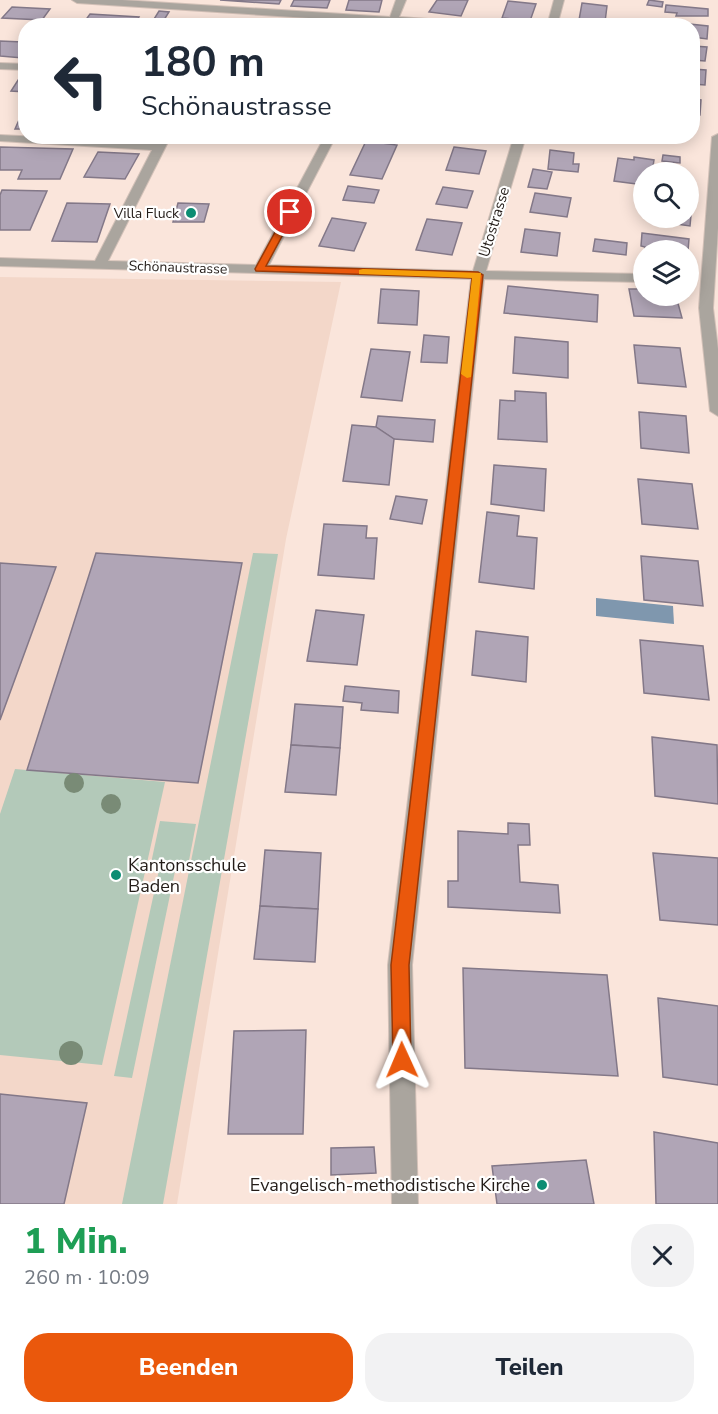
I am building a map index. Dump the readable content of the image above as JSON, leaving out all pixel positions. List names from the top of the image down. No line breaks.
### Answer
{"streets":{"street":["Utostrasse","Schönaustrasse"]},"crossings":[["Utostrasse","Schönaustrasse"]],"places":["Villa Fluck","Kantonsschule Baden","Evangelisch-methodistische Kirche"],"page":{"turn":["180 m","Schönaustrasse"],"heading":["1 Min.","260 m · 10:09"],"buttons":["Beenden","Teilen"]}}
